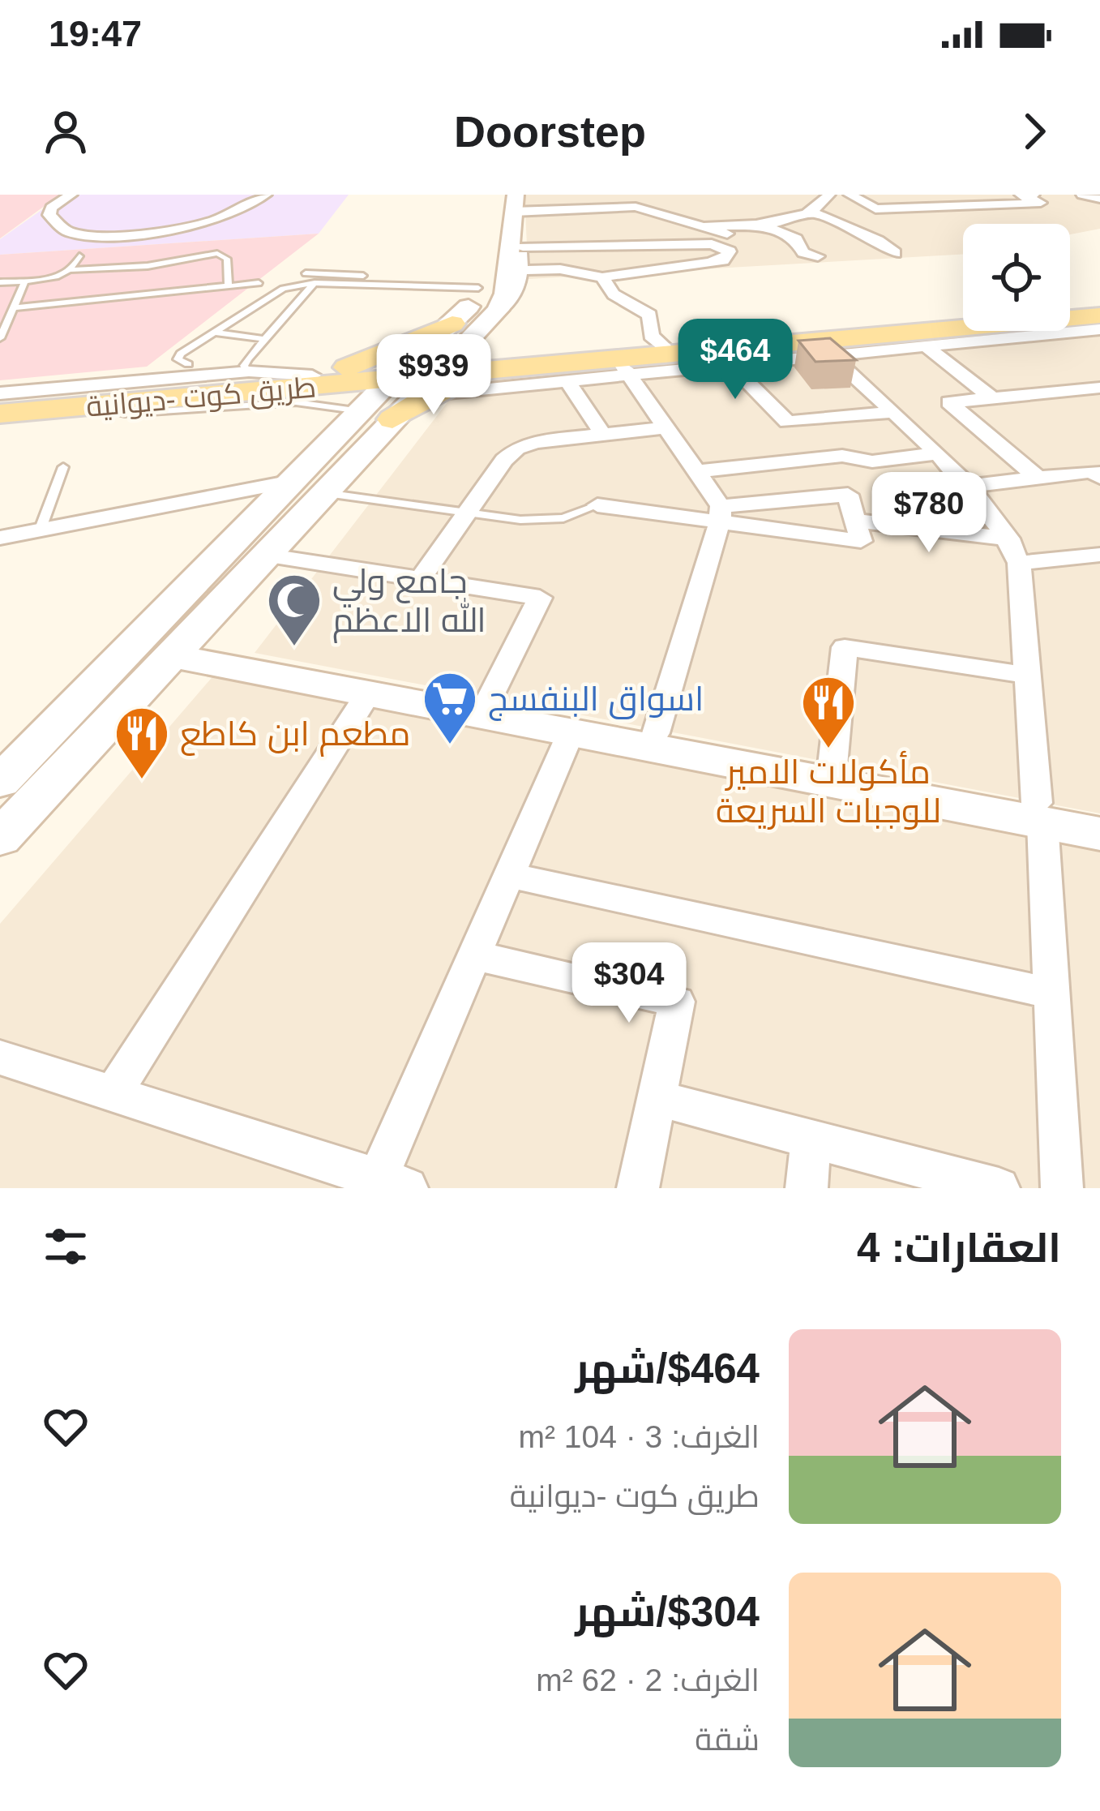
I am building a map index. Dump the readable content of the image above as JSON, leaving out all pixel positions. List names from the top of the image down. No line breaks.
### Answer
{"streets":{"main road":["طريق كوت -ديوانية"]},"places":{"mosque":["جامع ولي الله الاعظم"],"supermarket":["اسواق البنفسج"],"restaurant":["مأكولات الامير للوجبات السريعة","مطعم ابن كاطع"]},"page":{"status":"19:47","header":"Doorstep","price":["$464","$939","$780","$304"],"heading":"العقارات: 4","list":[{"name":"$464/شهر","note":"الغرف: 3 · 104 m² · طريق كوت -ديوانية"},{"name":"$304/شهر","note":"الغرف: 2 · 62 m² · شقة"}]}}
